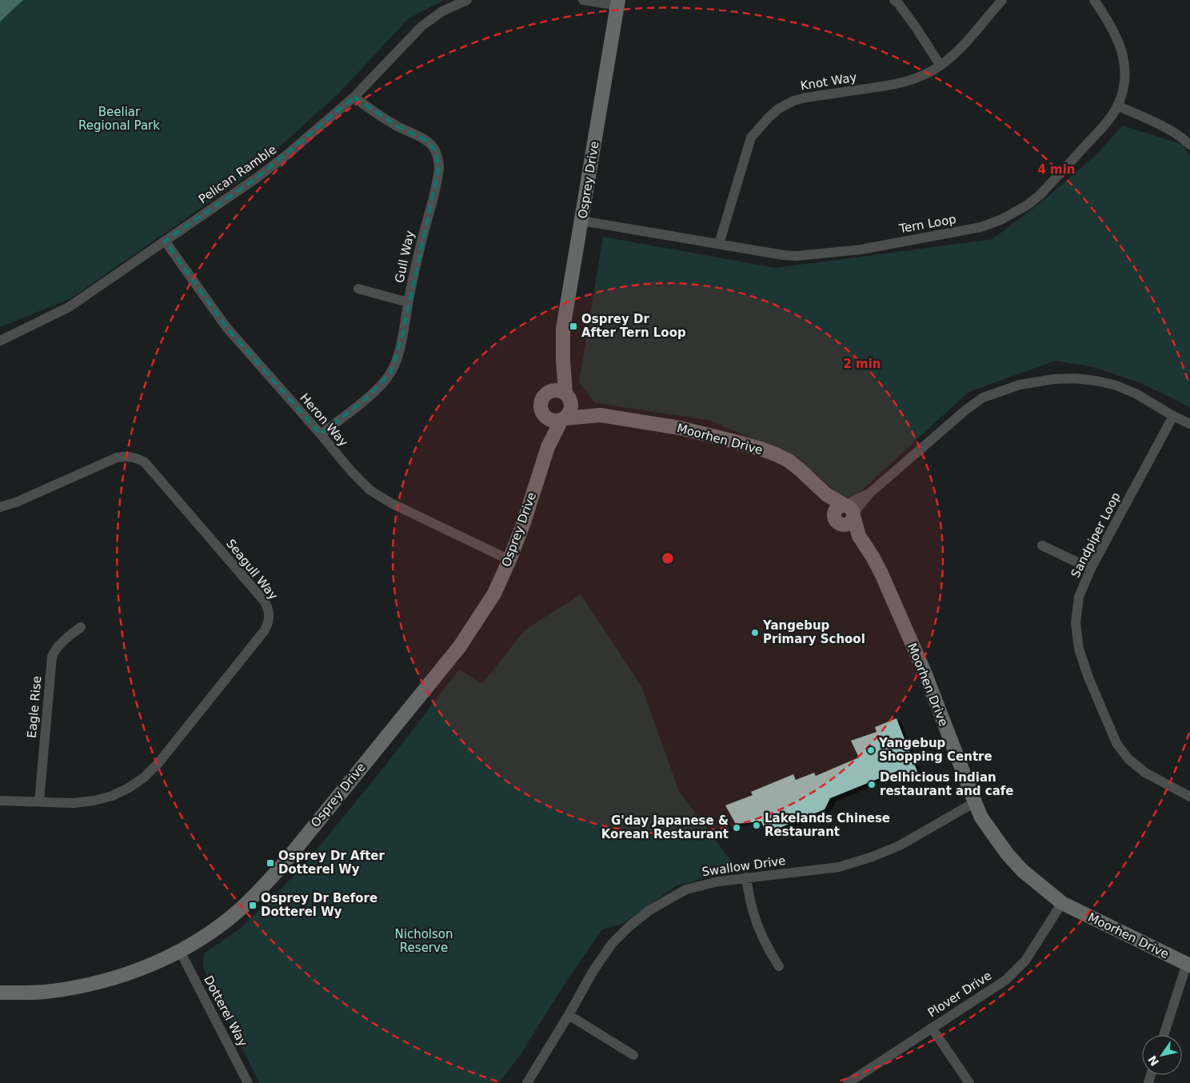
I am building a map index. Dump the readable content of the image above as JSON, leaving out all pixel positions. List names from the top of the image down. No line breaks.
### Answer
{"streets":{"street":["Knot Way","Pelican Ramble","Osprey Drive","Tern Loop","Gull Way","Heron Way","Moorhen Drive","Sandpiper Loop","Seagull Way","Eagle Rise","Swallow Drive","Plover Drive","Dotterel Way"]},"crossings":[["Knot Way","Tern Loop"],["Pelican Ramble","Gull Way"],["Pelican Ramble","Heron Way"],["Osprey Drive","Tern Loop"],["Osprey Drive","Heron Way"],["Osprey Drive","Moorhen Drive"],["Osprey Drive","Dotterel Way"],["Gull Way","Heron Way"],["Moorhen Drive","Swallow Drive"],["Moorhen Drive","Plover Drive"],["Seagull Way","Eagle Rise"]],"parks":["Beeliar Regional Park","Nicholson Reserve"],"places":{"transit":["Osprey Dr After Tern Loop","Osprey Dr After Dotterel Wy","Osprey Dr Before Dotterel Wy"],"other":["Yangebup Primary School","Yangebup Shopping Centre","Delhicious Indian restaurant and cafe","Lakelands Chinese Restaurant","G'day Japanese & Korean Restaurant"]},"north":"bottom left","rings":["4 min","2 min"]}
